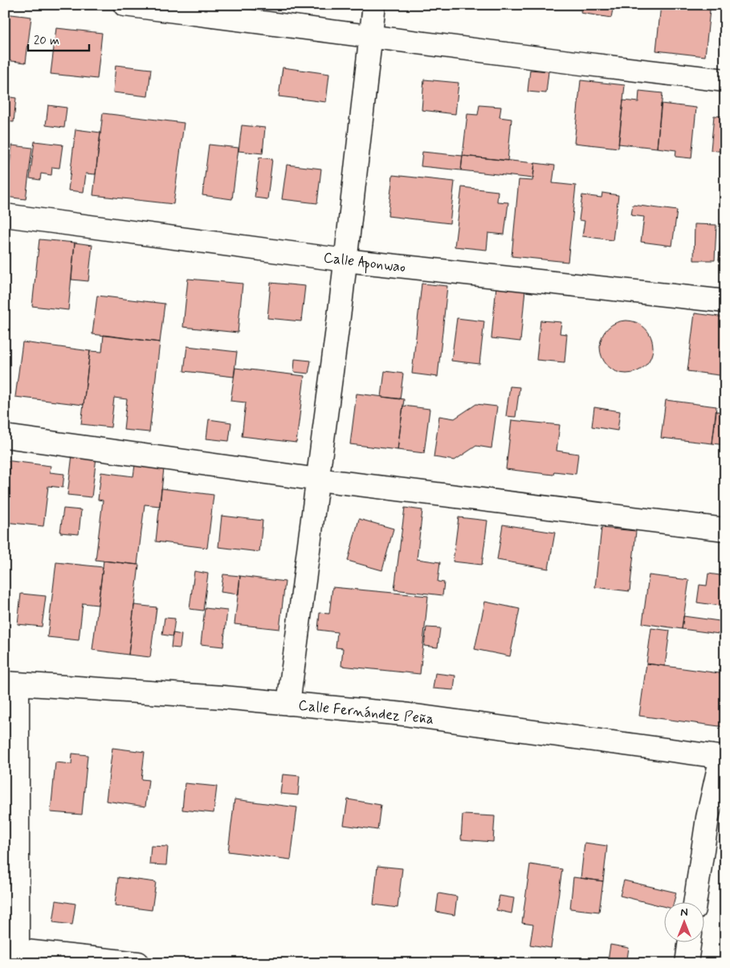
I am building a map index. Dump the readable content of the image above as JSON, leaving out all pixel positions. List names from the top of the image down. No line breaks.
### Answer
{"streets":{"street":["Calle Aponwao","Calle Fernández Peña"]},"scale_bar":"20 m","north":"top"}
